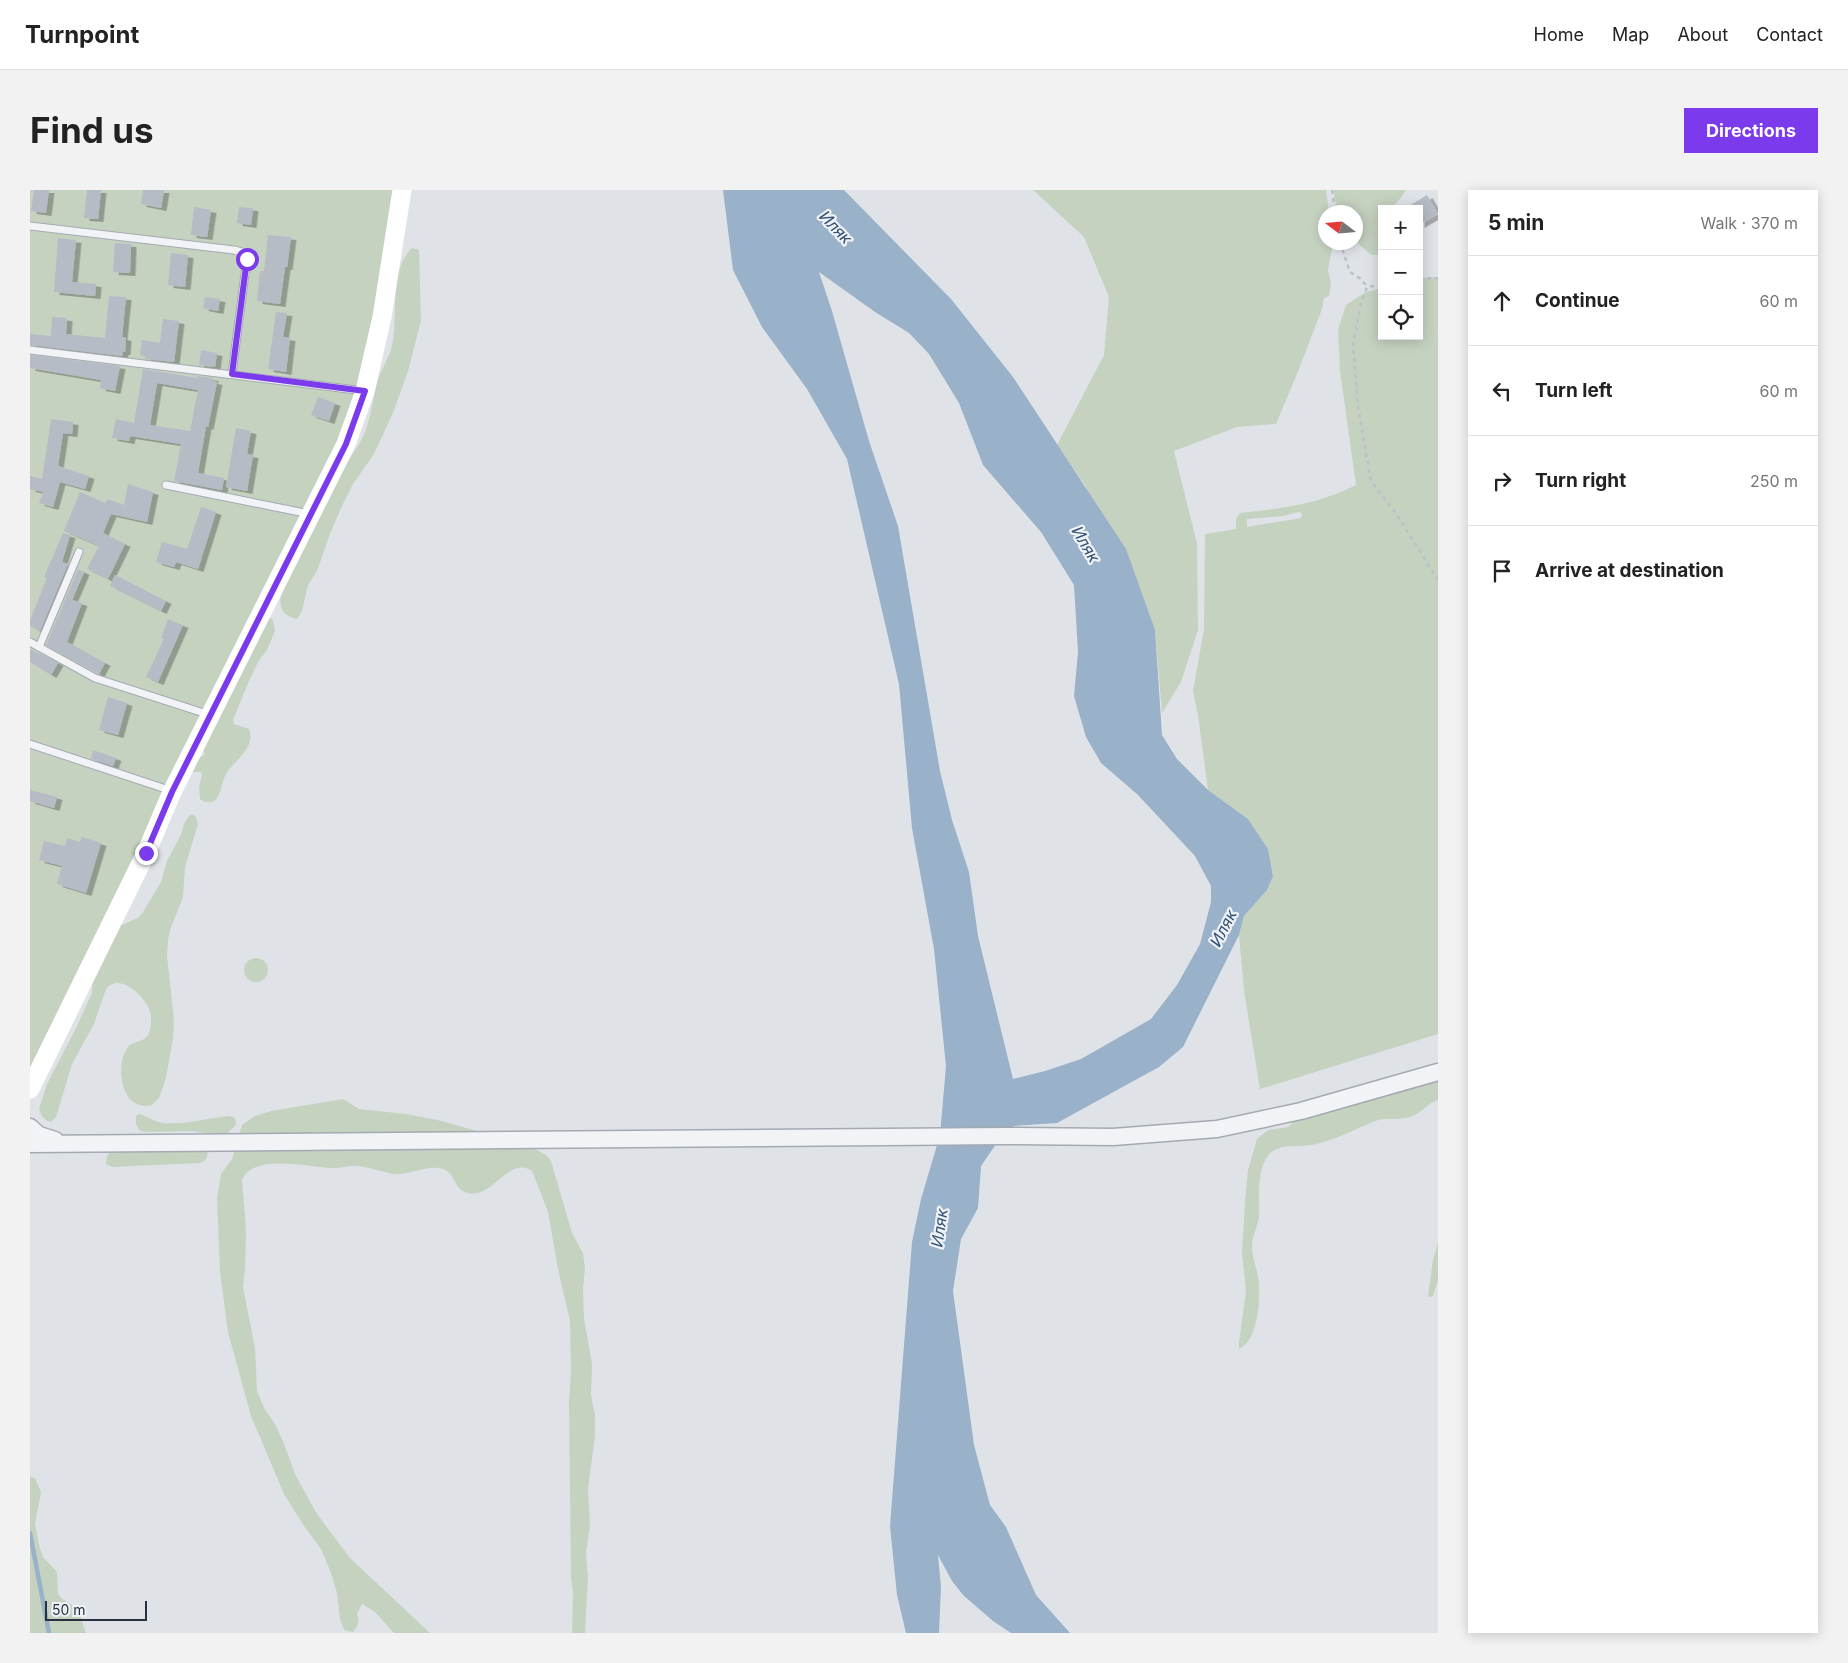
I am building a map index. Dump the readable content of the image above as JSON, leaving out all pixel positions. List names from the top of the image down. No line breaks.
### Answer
{"water":["Иляк"],"scale_bar":"50 m","north":"left","page":{"header":"Turnpoint","nav":["Home","Map","About","Contact"],"buttons":"Directions","title":"Find us","heading":["5 min","Walk · 370 m"],"map_buttons":["+","−"],"list":[["Continue","60 m"],["Turn left","60 m"],["Turn right","250 m"],"Arrive at destination"],"scale":"50 m"}}
